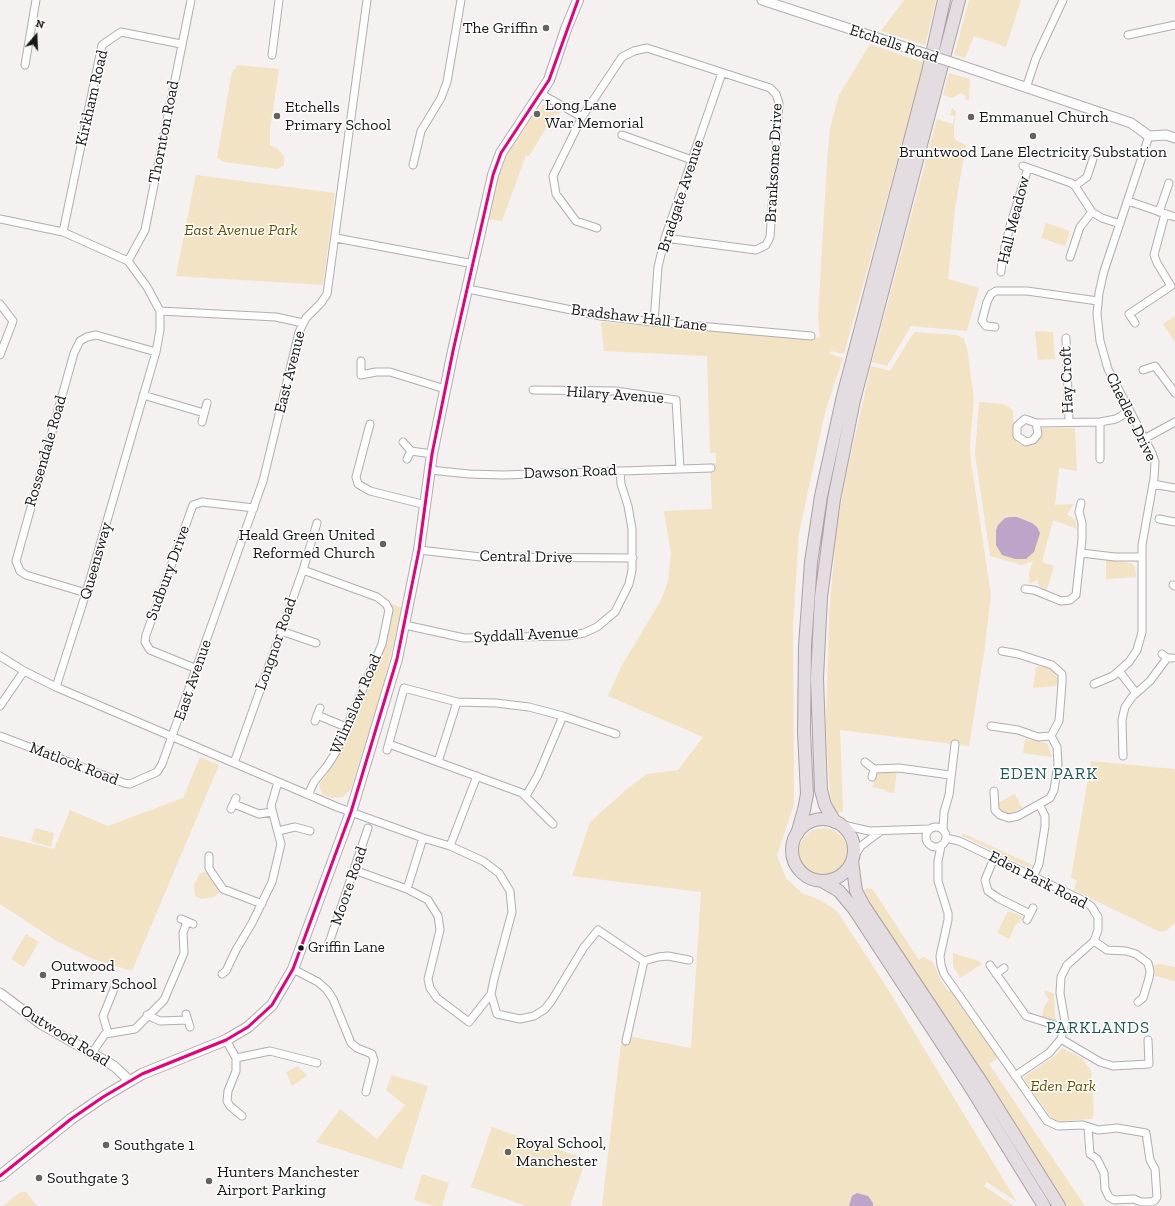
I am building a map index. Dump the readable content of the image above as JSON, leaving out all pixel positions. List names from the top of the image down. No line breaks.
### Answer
{"streets":{"main road":["Wilmslow Road"],"street":["Etchells Road","Kirkham Road","Thornton Road","Branksome Drive","Bradgate Avenue","Hall Meadow","Bradshaw Hall Lane","East Avenue","Hay Croft","Hilary Avenue","Chedlee Drive","Rossendale Road","Dawson Road","Central Drive","Queensway","Sudbury Drive","Syddall Avenue","Longnor Road","Matlock Road","Eden Park Road","Moore Road","Outwood Road"]},"crossings":[["Etchells Road","Chedlee Drive"],["Kirkham Road","Thornton Road"],["Kirkham Road","Queensway"],["Thornton Road","Queensway"],["Branksome Drive","Bradgate Avenue"],["Bradgate Avenue","Bradshaw Hall Lane"],["Bradshaw Hall Lane","Wilmslow Road"],["East Avenue","Sudbury Drive"],["East Avenue","Matlock Road"],["Hay Croft","Chedlee Drive"],["Hilary Avenue","Dawson Road"],["Rossendale Road","Queensway"],["Dawson Road","Syddall Avenue"],["Dawson Road","Wilmslow Road"],["Central Drive","Syddall Avenue"],["Central Drive","Wilmslow Road"],["Syddall Avenue","Wilmslow Road"],["Longnor Road","Wilmslow Road"],["Wilmslow Road","Outwood Road"]],"districts":["EDEN PARK","PARKLANDS"],"parks":["East Avenue Park","Eden Park"],"places":["The Griffin","Long Lane War Memorial","Etchells Primary School","Emmanuel Church","Bruntwood Lane Electricity Substation","Heald Green United Reformed Church","Griffin Lane","Outwood Primary School","Southgate 1","Royal School, Manchester","Southgate 3","Hunters Manchester Airport Parking"],"north":"top"}
